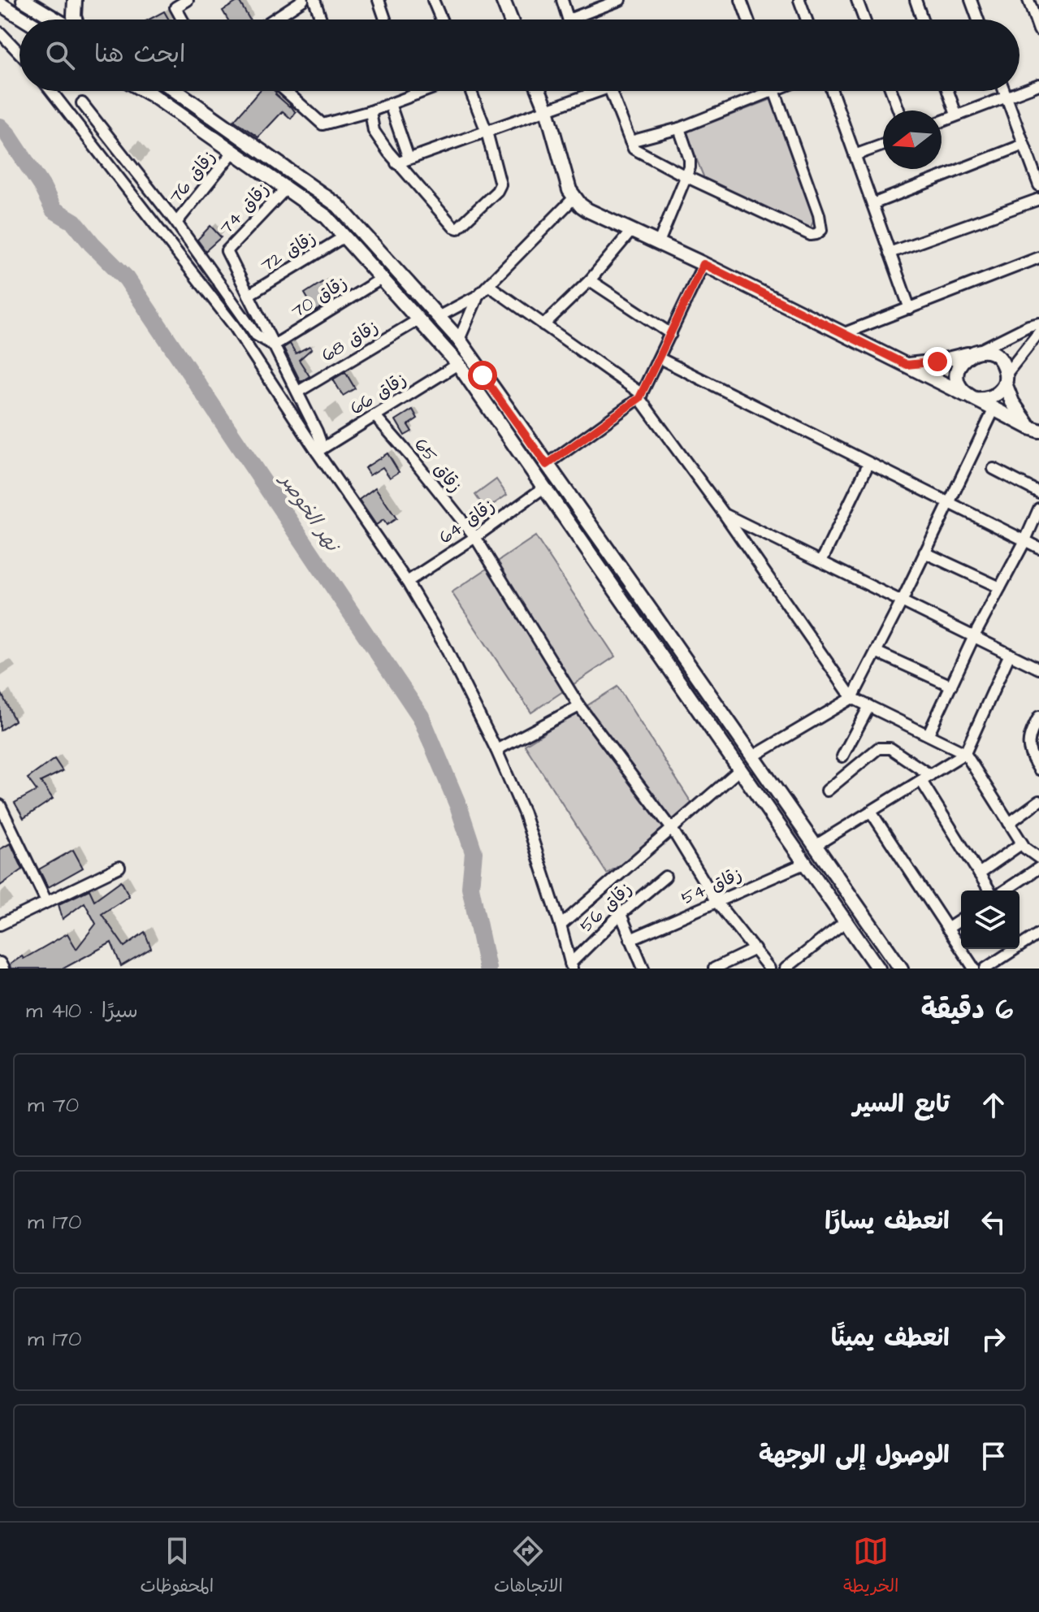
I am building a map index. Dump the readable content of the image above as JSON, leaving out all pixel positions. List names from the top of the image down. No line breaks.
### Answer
{"streets":{"street":["زقاق 76","زقاق 74","زقاق 72","زقاق 70","زقاق 68","زقاق 66","زقاق 65","زقاق 64","زقاق 54","زقاق 56"]},"crossings":[["زقاق 74","زقاق 72"],["زقاق 66","زقاق 65"],["زقاق 65","زقاق 64"],["زقاق 65","زقاق 54"]],"water":["نهر الخوصر"],"north":"left","page":{"search":"ابحث هنا","heading":["6 دقيقة","سيرًا · 410 m"],"list":[["تابع السير","70 m"],["انعطف يسارًا","170 m"],["انعطف يمينًا","170 m"],"الوصول إلى الوجهة"],"nav":["الخريطة","الاتجاهات","المحفوظات"]}}
